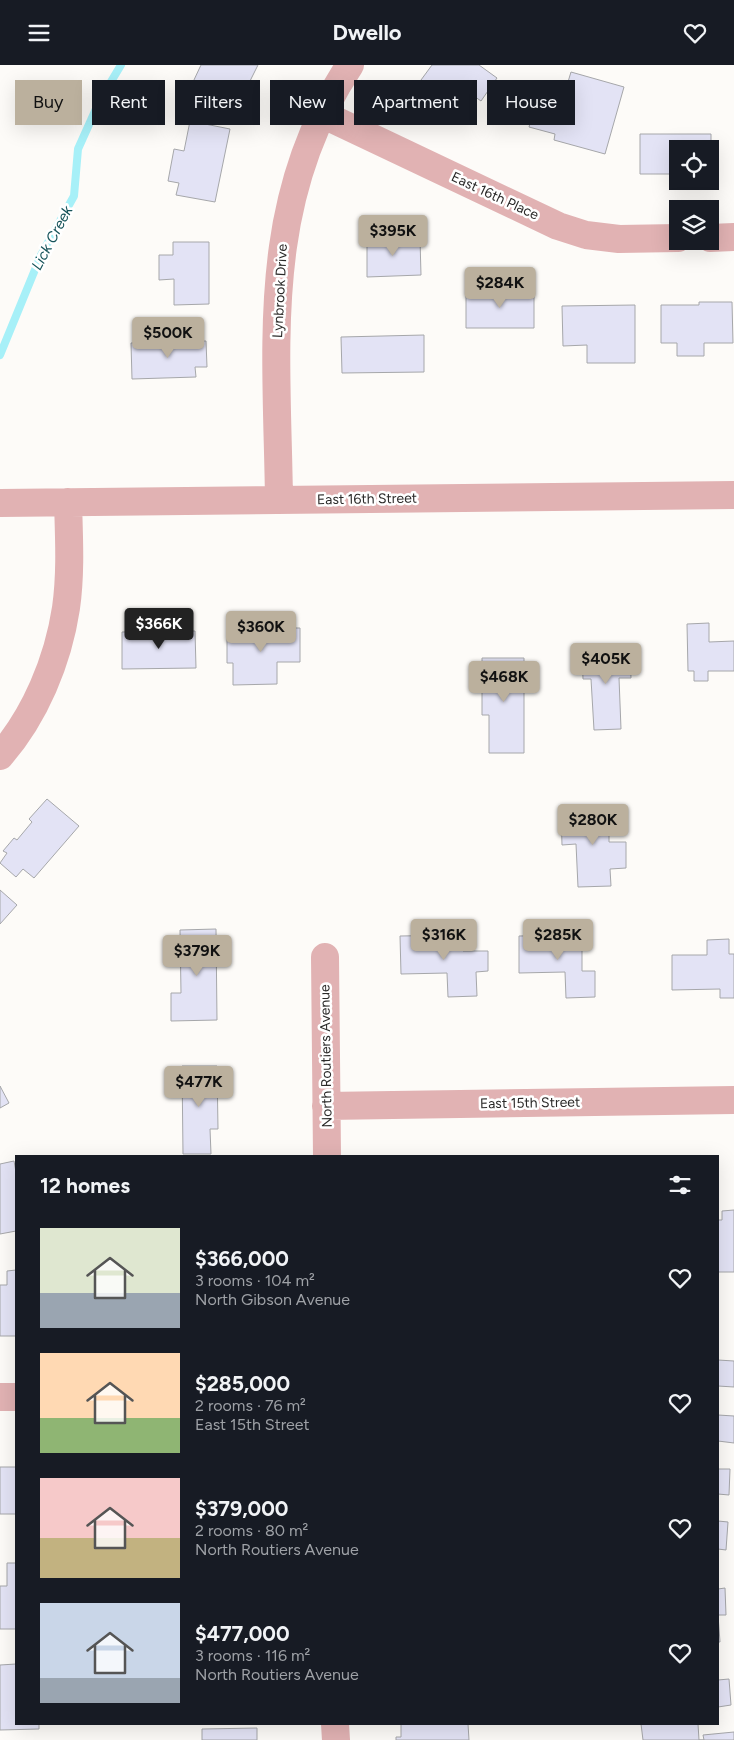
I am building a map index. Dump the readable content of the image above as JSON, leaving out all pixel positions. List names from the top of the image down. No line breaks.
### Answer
{"streets":{"street":["East 16th Place","Lynbrook Drive","East 16th Street","North Routiers Avenue","East 15th Street"]},"crossings":[["Lynbrook Drive","East 16th Street"],["North Routiers Avenue","East 15th Street"]],"water":["Lick Creek"],"page":{"header":"Dwello","chip":["Buy","Rent","Filters","New","Apartment","House"],"price":["$395K","$284K","$500K","$366K","$360K","$405K","$468K","$280K","$316K","$285K","$379K","$477K"],"heading":"12 homes","list":[{"name":"$366,000","note":"3 rooms · 104 m² · North Gibson Avenue"},{"name":"$285,000","note":"2 rooms · 76 m² · East 15th Street"},{"name":"$379,000","note":"2 rooms · 80 m² · North Routiers Avenue"},{"name":"$477,000","note":"3 rooms · 116 m² · North Routiers Avenue"}]}}
